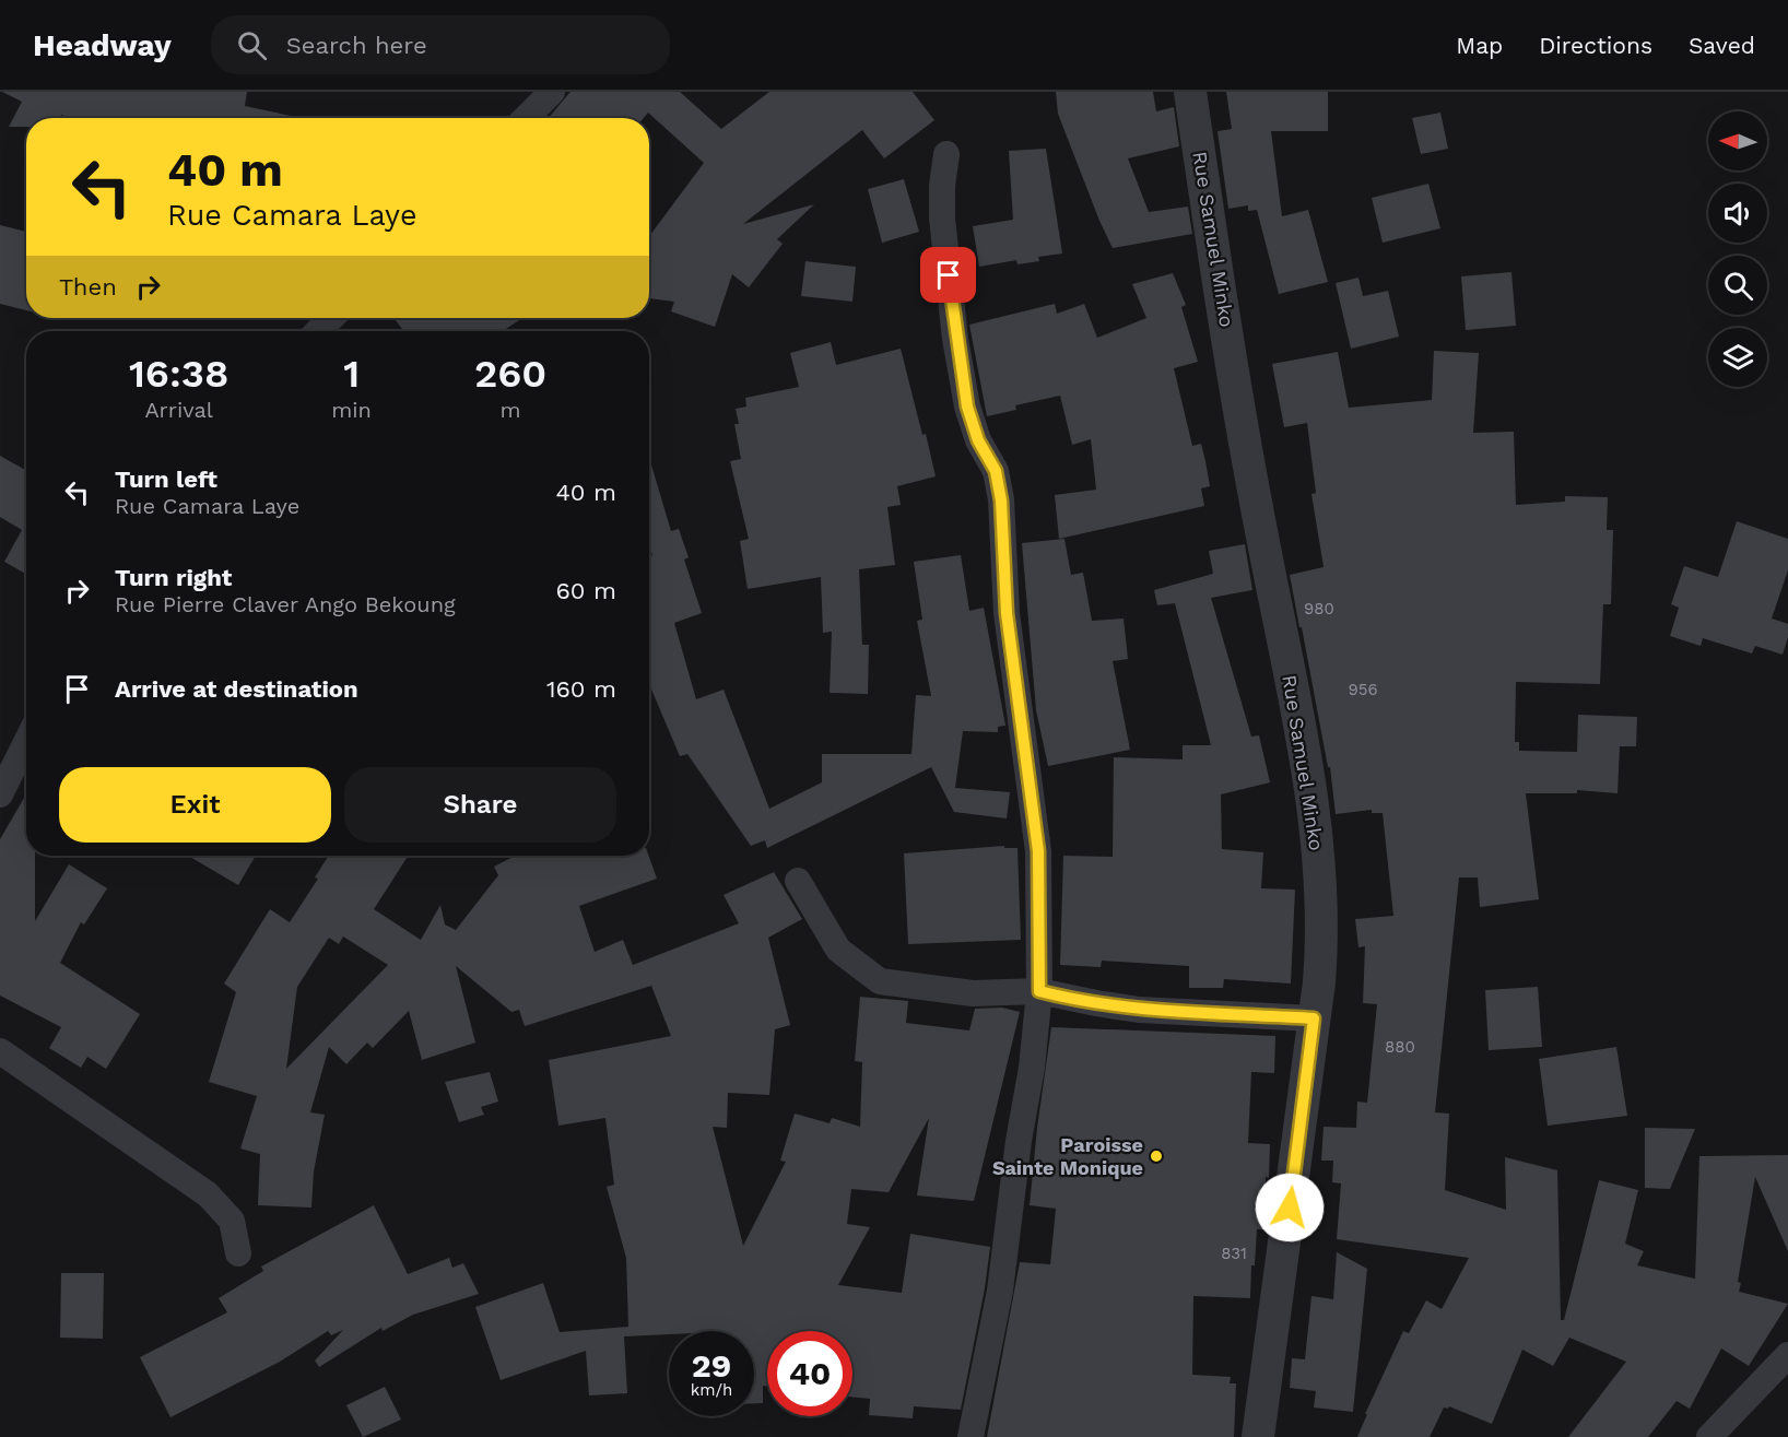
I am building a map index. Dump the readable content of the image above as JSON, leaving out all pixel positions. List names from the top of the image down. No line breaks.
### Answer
{"streets":{"street":["Rue Samuel Minko"]},"places":["Paroisse Sainte Monique"],"house_numbers":["980","956","880","831"],"north":"left","page":{"header":"Headway","search":"Search here","nav":["Map","Directions","Saved"],"turn":["40 m","Rue Camara Laye"],"then":"Then","eta":["16:38","Arrival","1","min","260","m"],"list":[{"name":"Turn left","note":"Rue Camara Laye","value":"40 m"},{"name":"Turn right","note":"Rue Pierre Claver Ango Bekoung","value":"60 m"},{"name":"Arrive at destination","value":"160 m"}],"buttons":["Exit","Share"],"speed":"29 km/h","limit":"40"}}
